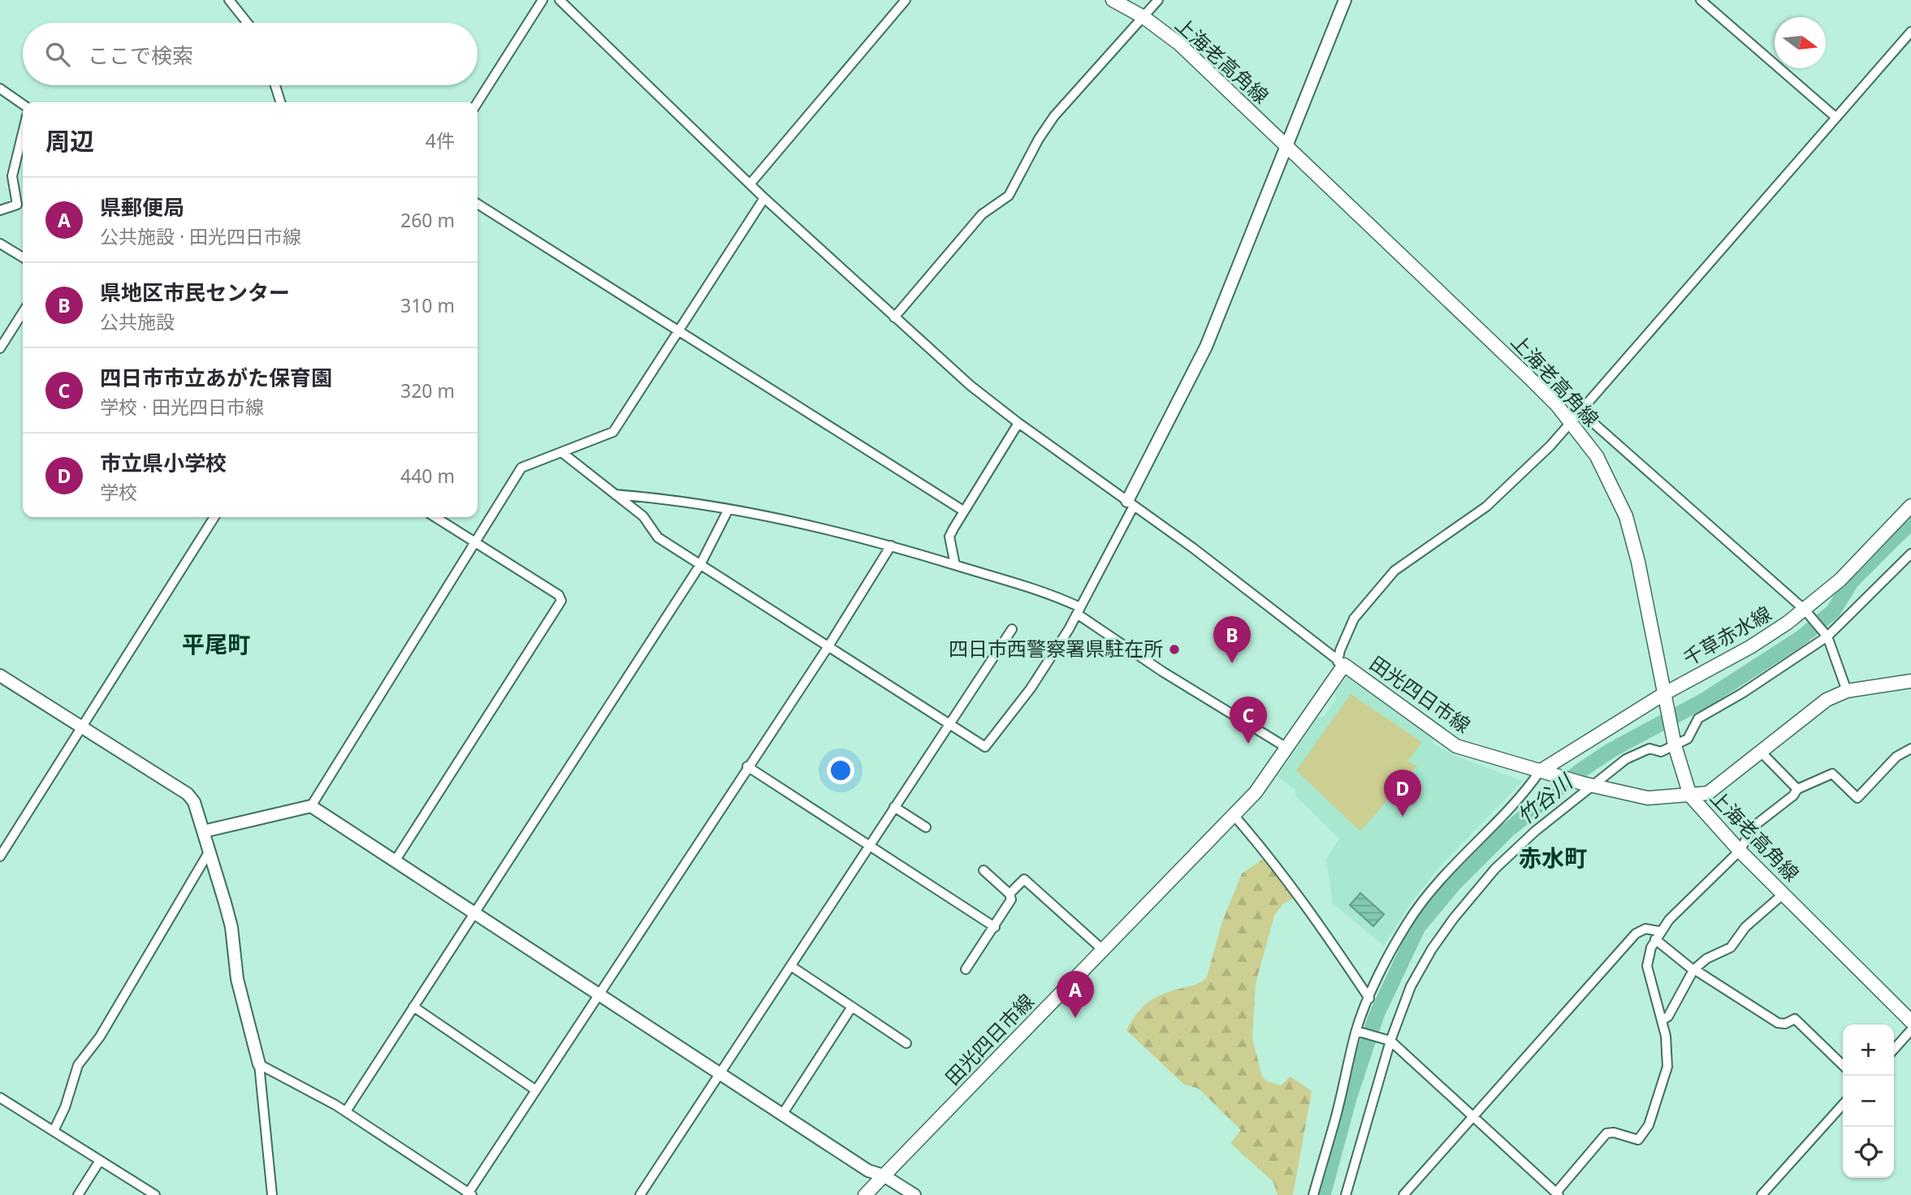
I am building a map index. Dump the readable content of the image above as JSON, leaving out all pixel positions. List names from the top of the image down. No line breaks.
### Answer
{"streets":{"main road":["上海老高角線","千草赤水線","田光四日市線"]},"crossings":[["上海老高角線","千草赤水線"],["上海老高角線","田光四日市線"],["千草赤水線","田光四日市線"]],"districts":["平尾町","赤水町"],"water":["竹谷川"],"places":["四日市西警察署県駐在所"],"north":"right","page":{"search":"ここで検索","heading":["周辺","4件"],"list":[{"mark":"A","name":"県郵便局","note":"公共施設 · 田光四日市線","value":"260 m"},{"mark":"B","name":"県地区市民センター","note":"公共施設","value":"310 m"},{"mark":"C","name":"四日市市立あがた保育園","note":"学校 · 田光四日市線","value":"320 m"},{"mark":"D","name":"市立県小学校","note":"学校","value":"440 m"}],"pins":["B","C","D","A"],"map_buttons":["+","−"]}}
